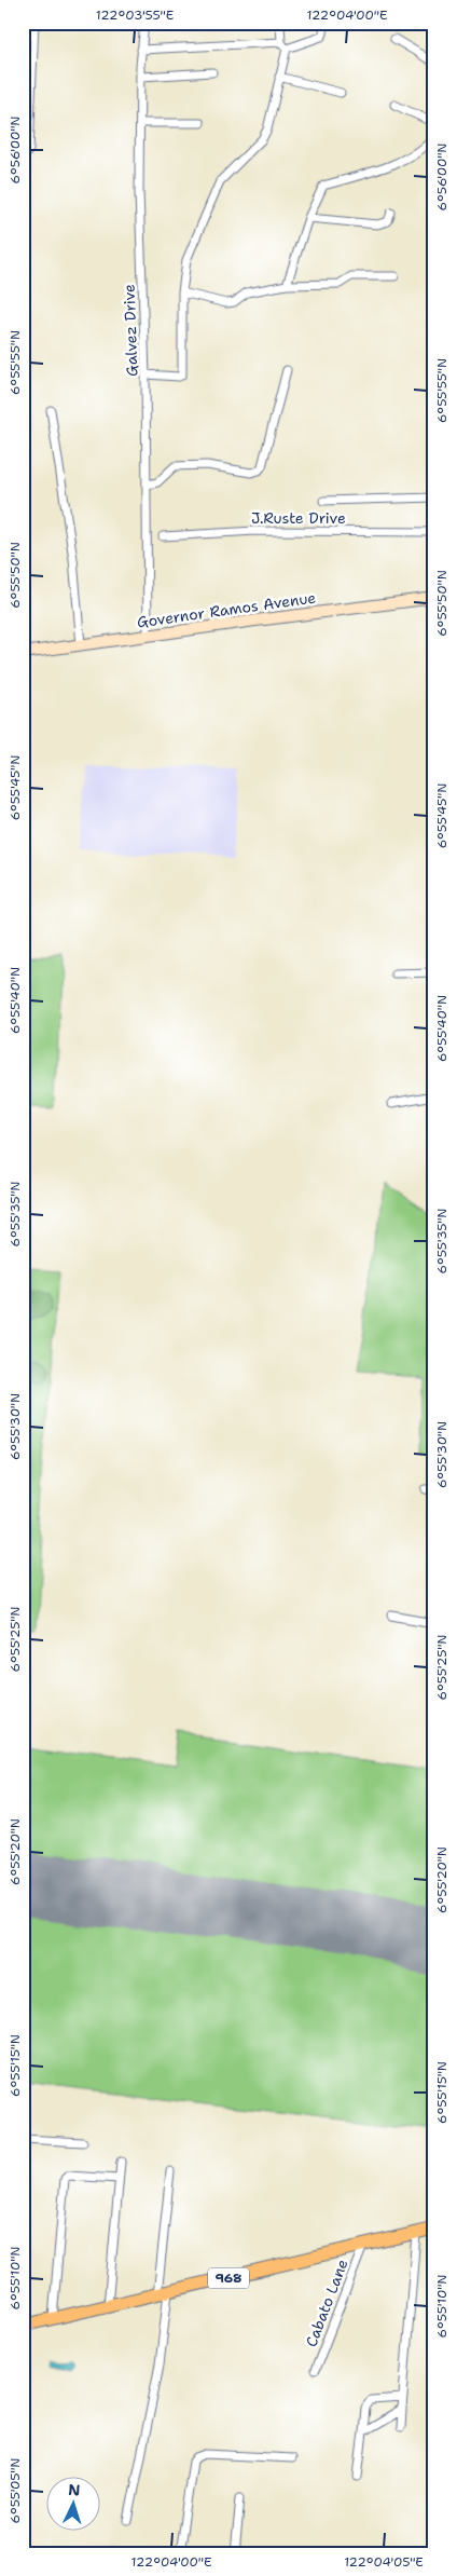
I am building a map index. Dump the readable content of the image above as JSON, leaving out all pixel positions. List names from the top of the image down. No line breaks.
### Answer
{"streets":{"main road":["Governor Ramos Avenue","968"],"street":["Galvez Drive","J.Ruste Drive","Cabato Lane"]},"crossings":[["Galvez Drive","Governor Ramos Avenue"],["968","Cabato Lane"]],"north":"top","coordinates":["122°03'55\"E","122°04'00\"E","6°56'00\"N","6°55'55\"N","6°55'50\"N","6°55'45\"N","6°55'40\"N","6°55'35\"N","6°55'30\"N","6°55'25\"N","6°55'20\"N","6°55'15\"N","6°55'10\"N","6°55'05\"N","122°04'05\"E"]}
